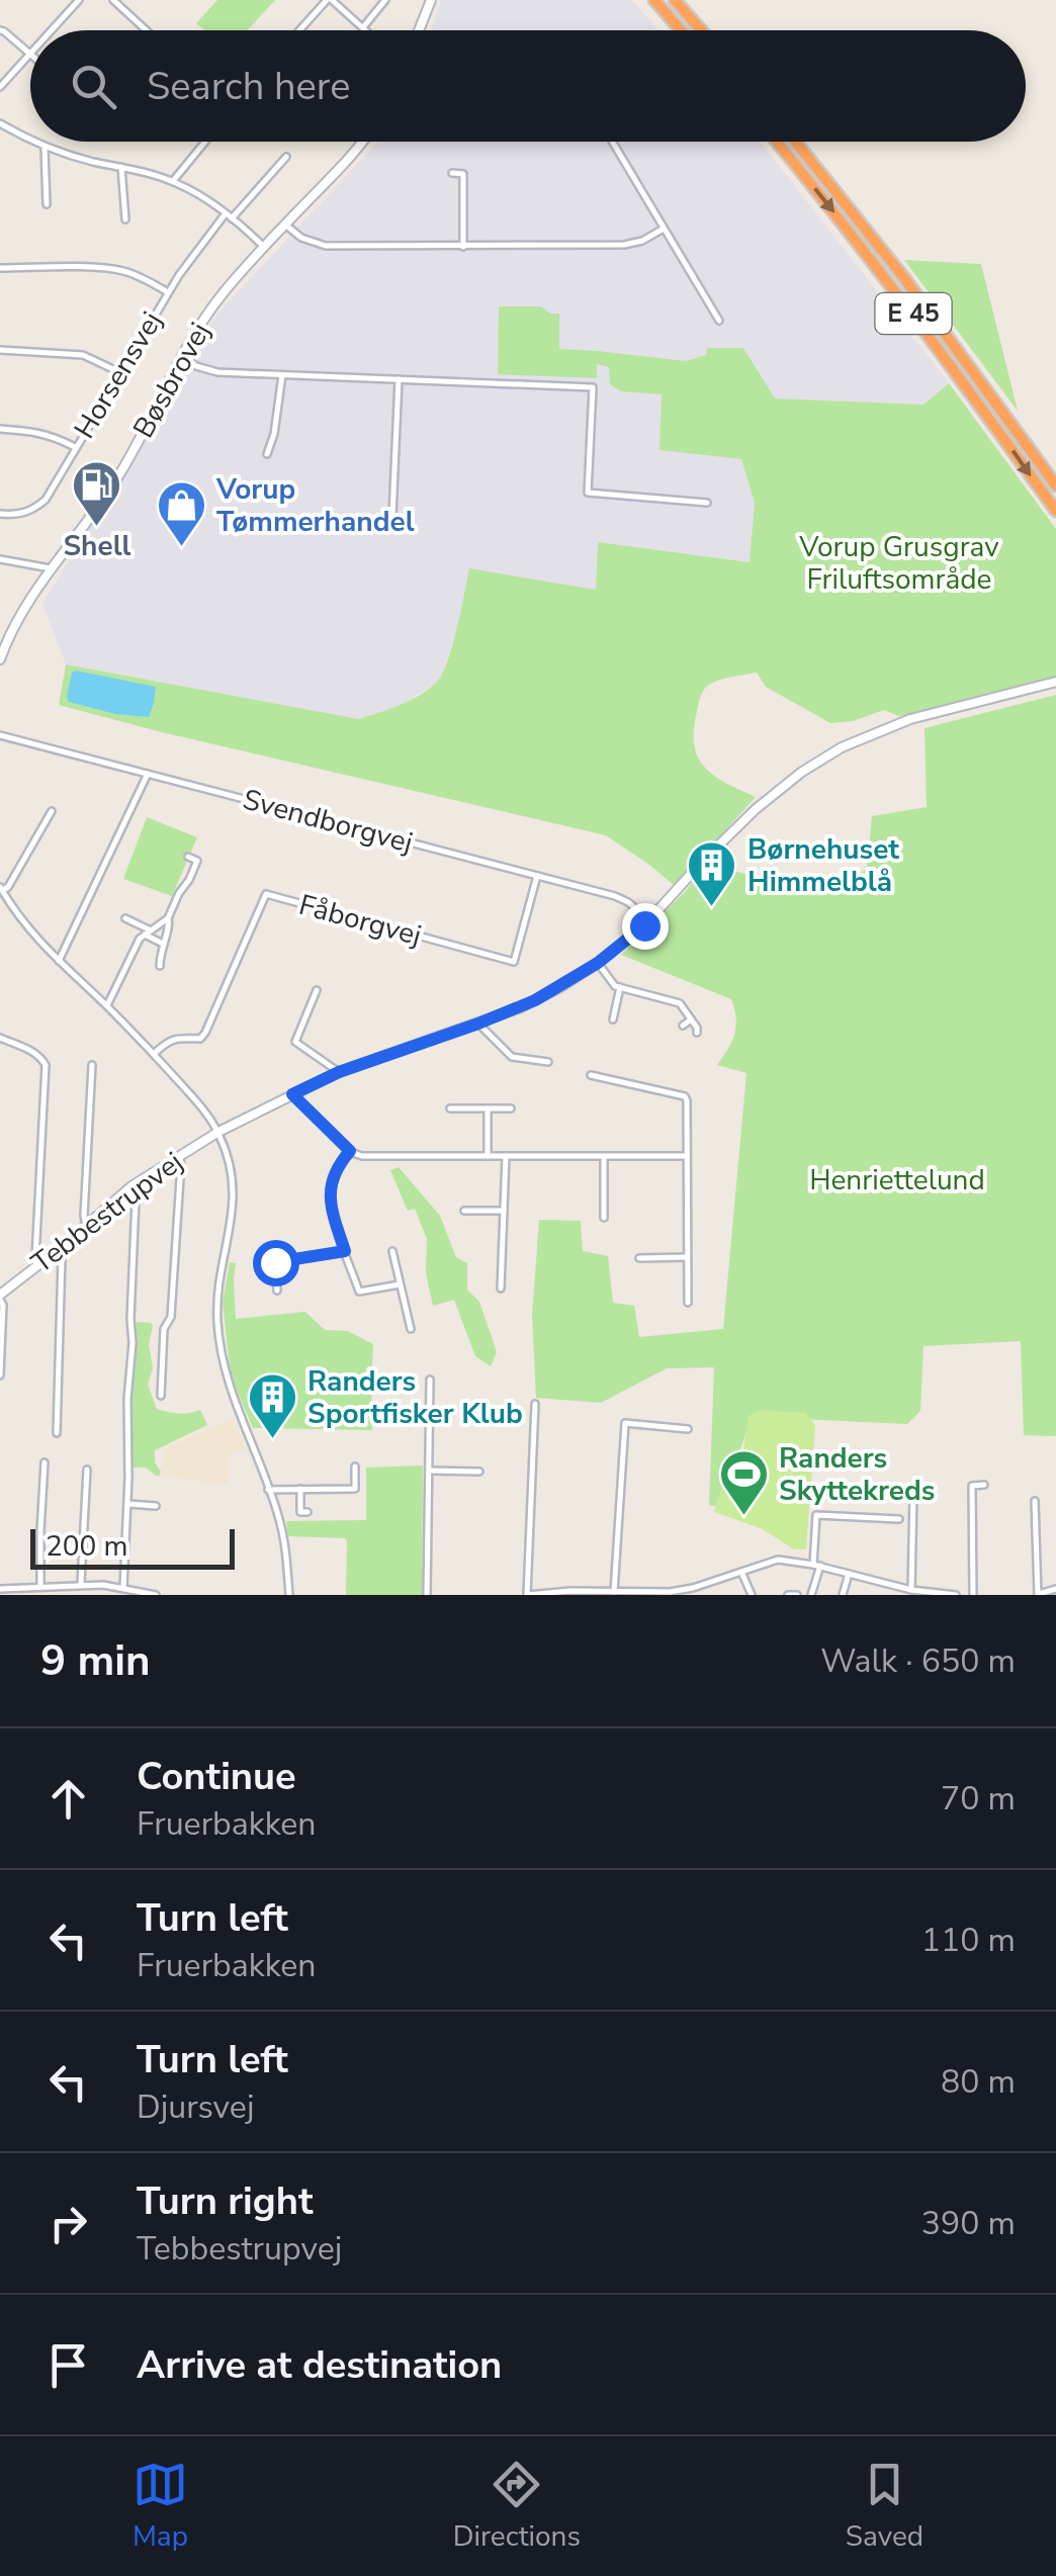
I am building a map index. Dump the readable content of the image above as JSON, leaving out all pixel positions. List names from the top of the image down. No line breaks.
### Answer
{"streets":{"highway":["E 45"],"street":["Horsensvej","Bøsbrovej","Svendborgvej","Fåborgvej","Tebbestrupvej"]},"crossings":[["Svendborgvej","Fåborgvej"],["Svendborgvej","Tebbestrupvej"]],"parks":["Vorup Grusgrav Friluftsområde","Henriettelund"],"places":{"fuel station":["Shell"],"shop":["Vorup Tømmerhandel"],"building":["Børnehuset Himmelblå","Randers Sportfisker Klub"],"sports":["Randers Skyttekreds"]},"scale_bar":"200 m","page":{"search":"Search here","scale":"200 m","heading":["9 min","Walk · 650 m"],"list":[["Continue","Fruerbakken","70 m"],["Turn left","Fruerbakken","110 m"],["Turn left","Djursvej","80 m"],["Turn right","Tebbestrupvej","390 m"],"Arrive at destination"],"nav":["Map","Directions","Saved"]}}
